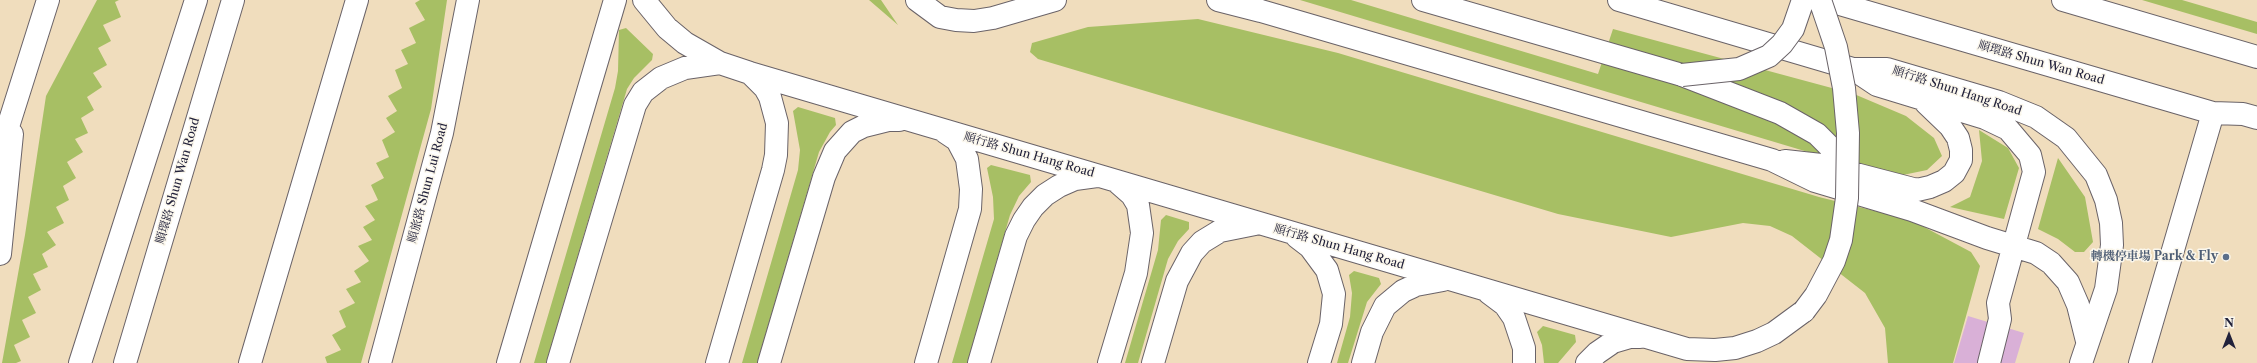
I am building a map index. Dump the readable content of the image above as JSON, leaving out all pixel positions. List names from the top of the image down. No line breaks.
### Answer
{"streets":{"main road":["順環路 Shun Wan Road","順行路 Shun Hang Road","順旅路 Shun Lui Road"]},"places":["轉機停車場 Park & Fly"],"north":"top"}
